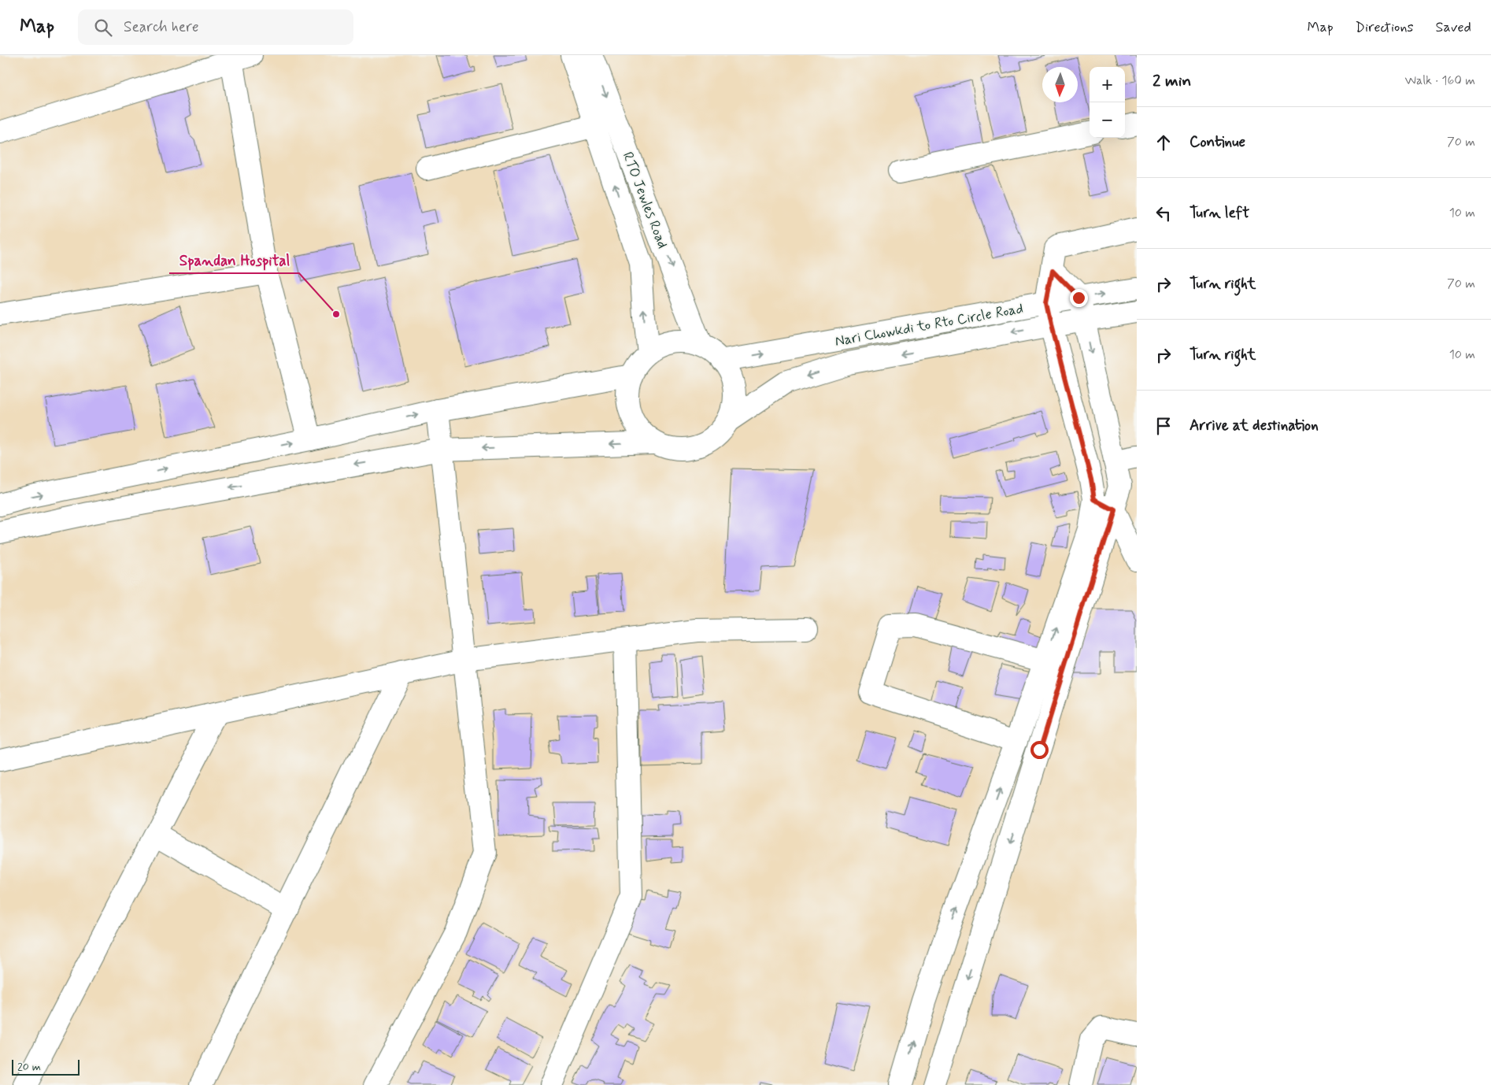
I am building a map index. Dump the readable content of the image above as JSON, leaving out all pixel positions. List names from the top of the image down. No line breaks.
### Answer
{"streets":{"main road":["RTO Jewles Road","Nari Chowkdi to Rto Circle Road"]},"crossings":[["RTO Jewles Road","Nari Chowkdi to Rto Circle Road"]],"places":["Spandan Hospital"],"scale_bar":"20 m","north":"bottom","page":{"header":"Map","search":"Search here","nav":["Map","Directions","Saved"],"heading":["2 min","Walk · 160 m"],"map_buttons":["+","−"],"list":[["Continue","70 m"],["Turn left","10 m"],["Turn right","70 m"],["Turn right","10 m"],"Arrive at destination"],"scale":"20 m"}}
